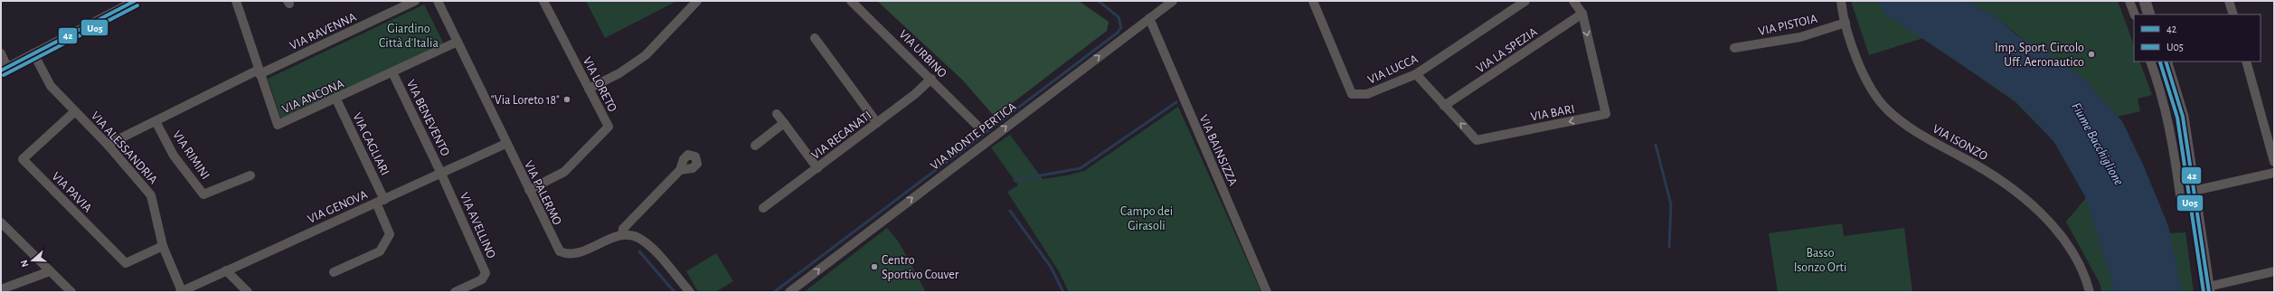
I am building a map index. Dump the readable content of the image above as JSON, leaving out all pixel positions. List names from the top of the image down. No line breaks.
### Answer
{"streets":{"street":["VIA PISTOIA","VIA RAVENNA","VIA LA SPEZIA","VIA URBINO","VIA LUCCA","VIA LORETO","VIA ANCONA","VIA BARI","VIA BENEVENTO","VIA RECANATI","VIA MONTE PERTICA","VIA ISONZO","VIA CAGLIARI","VIA ALESSANDRIA","VIA BAINSIZZA","VIA RIMINI","VIA PAVIA","VIA PALERMO","VIA GENOVA","VIA AVELLINO"]},"crossings":[["VIA PISTOIA","VIA ISONZO"],["VIA RAVENNA","VIA ANCONA"],["VIA RAVENNA","VIA ALESSANDRIA"],["VIA RAVENNA","VIA RIMINI"],["VIA LA SPEZIA","VIA BARI"],["VIA URBINO","VIA RECANATI"],["VIA LUCCA","VIA BARI"],["VIA LORETO","VIA PALERMO"],["VIA ANCONA","VIA BENEVENTO"],["VIA ANCONA","VIA CAGLIARI"],["VIA ANCONA","VIA PALERMO"],["VIA BENEVENTO","VIA GENOVA"],["VIA BENEVENTO","VIA AVELLINO"],["VIA MONTE PERTICA","VIA BAINSIZZA"],["VIA CAGLIARI","VIA GENOVA"],["VIA ALESSANDRIA","VIA PAVIA"],["VIA ALESSANDRIA","VIA GENOVA"],["VIA PALERMO","VIA GENOVA"],["VIA GENOVA","VIA AVELLINO"]],"one_way":["VIA MONTE PERTICA"],"water":["Fiume Bacchiglione"],"parks":["Giardino Città d'Italia","Campo dei Girasoli","Basso Isonzo Orti"],"places":["Imp. Sport. Circolo Uff. Aeronautico","\"Via Loreto 18\"","Centro Sportivo Couver"],"lines":["transit line 42","transit line U05"],"legend":["42","U05"],"north":"left"}
